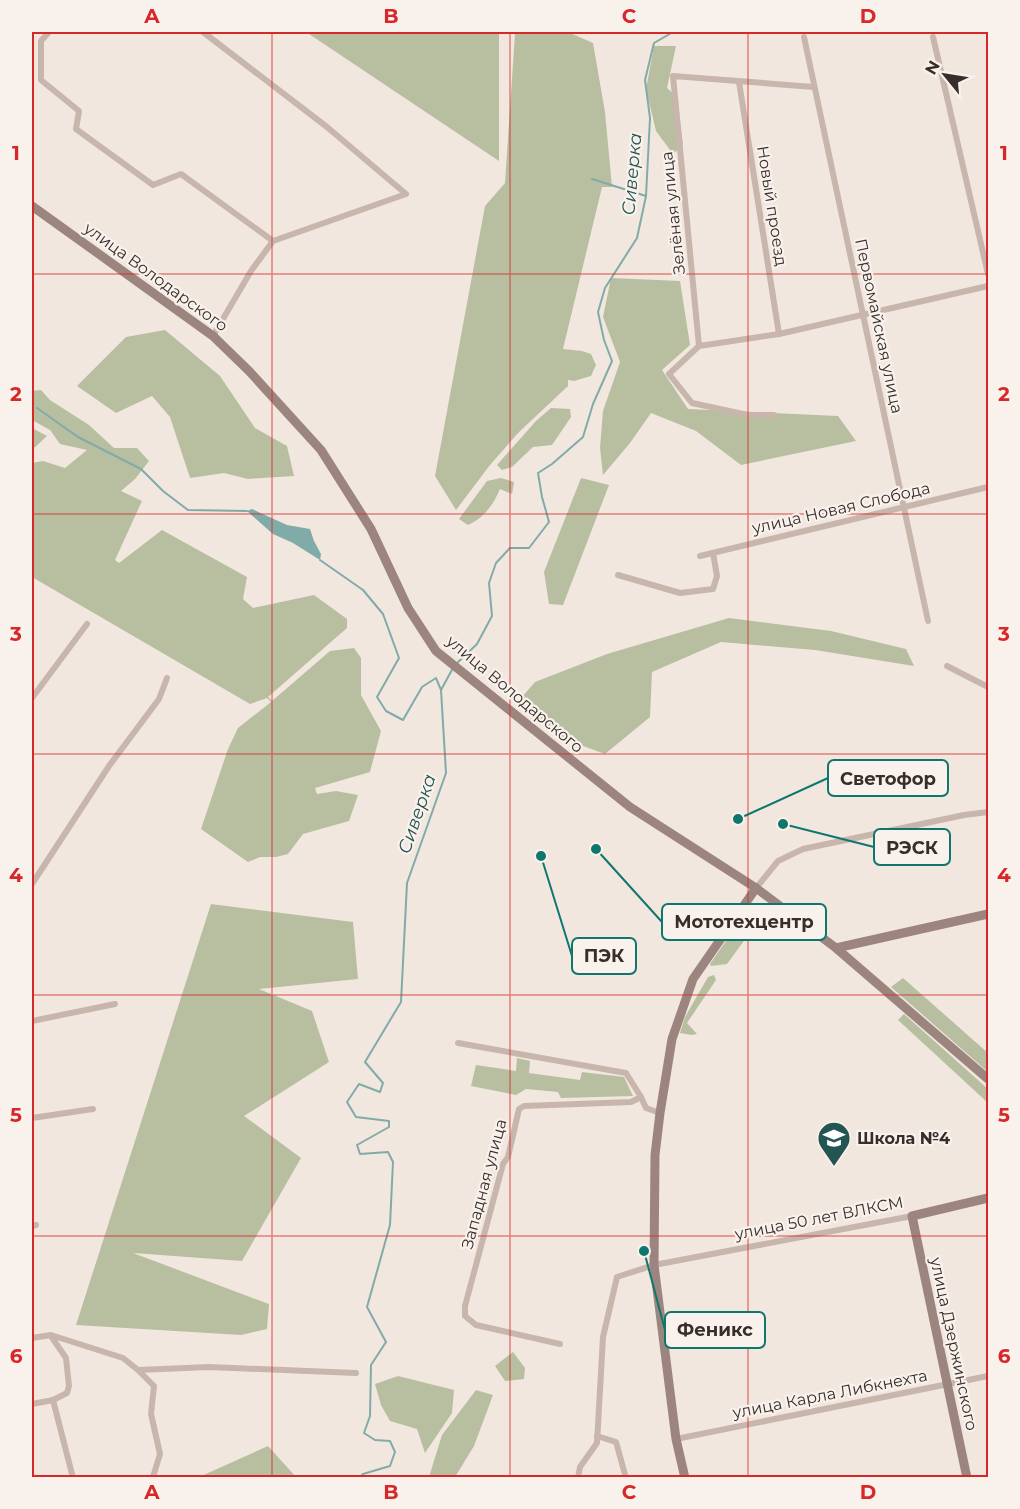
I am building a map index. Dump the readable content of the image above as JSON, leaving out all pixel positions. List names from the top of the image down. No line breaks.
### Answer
{"streets":{"main road":["улица Володарского","улица 50 лет ВЛКСМ","улица Дзержинского"],"street":["Новый проезд","Зелёная улица","Первомайская улица","улица Новая Слобода","Западная улица","улица Карла Либкнехта"]},"crossings":[["Новый проезд","Зелёная улица"],["Первомайская улица","улица Новая Слобода"],["улица 50 лет ВЛКСМ","улица Дзержинского"],["улица Дзержинского","улица Карла Либкнехта"]],"water":["Сиверка"],"places":{"other":["Светофор","РЭСК","Мототехцентр","ПЭК","Феникс"],"school or university":["Школа №4"]},"north":"top left","grid":{"columns":["A","B","C","D"],"rows":["1","2","3","4","5","6"]}}
